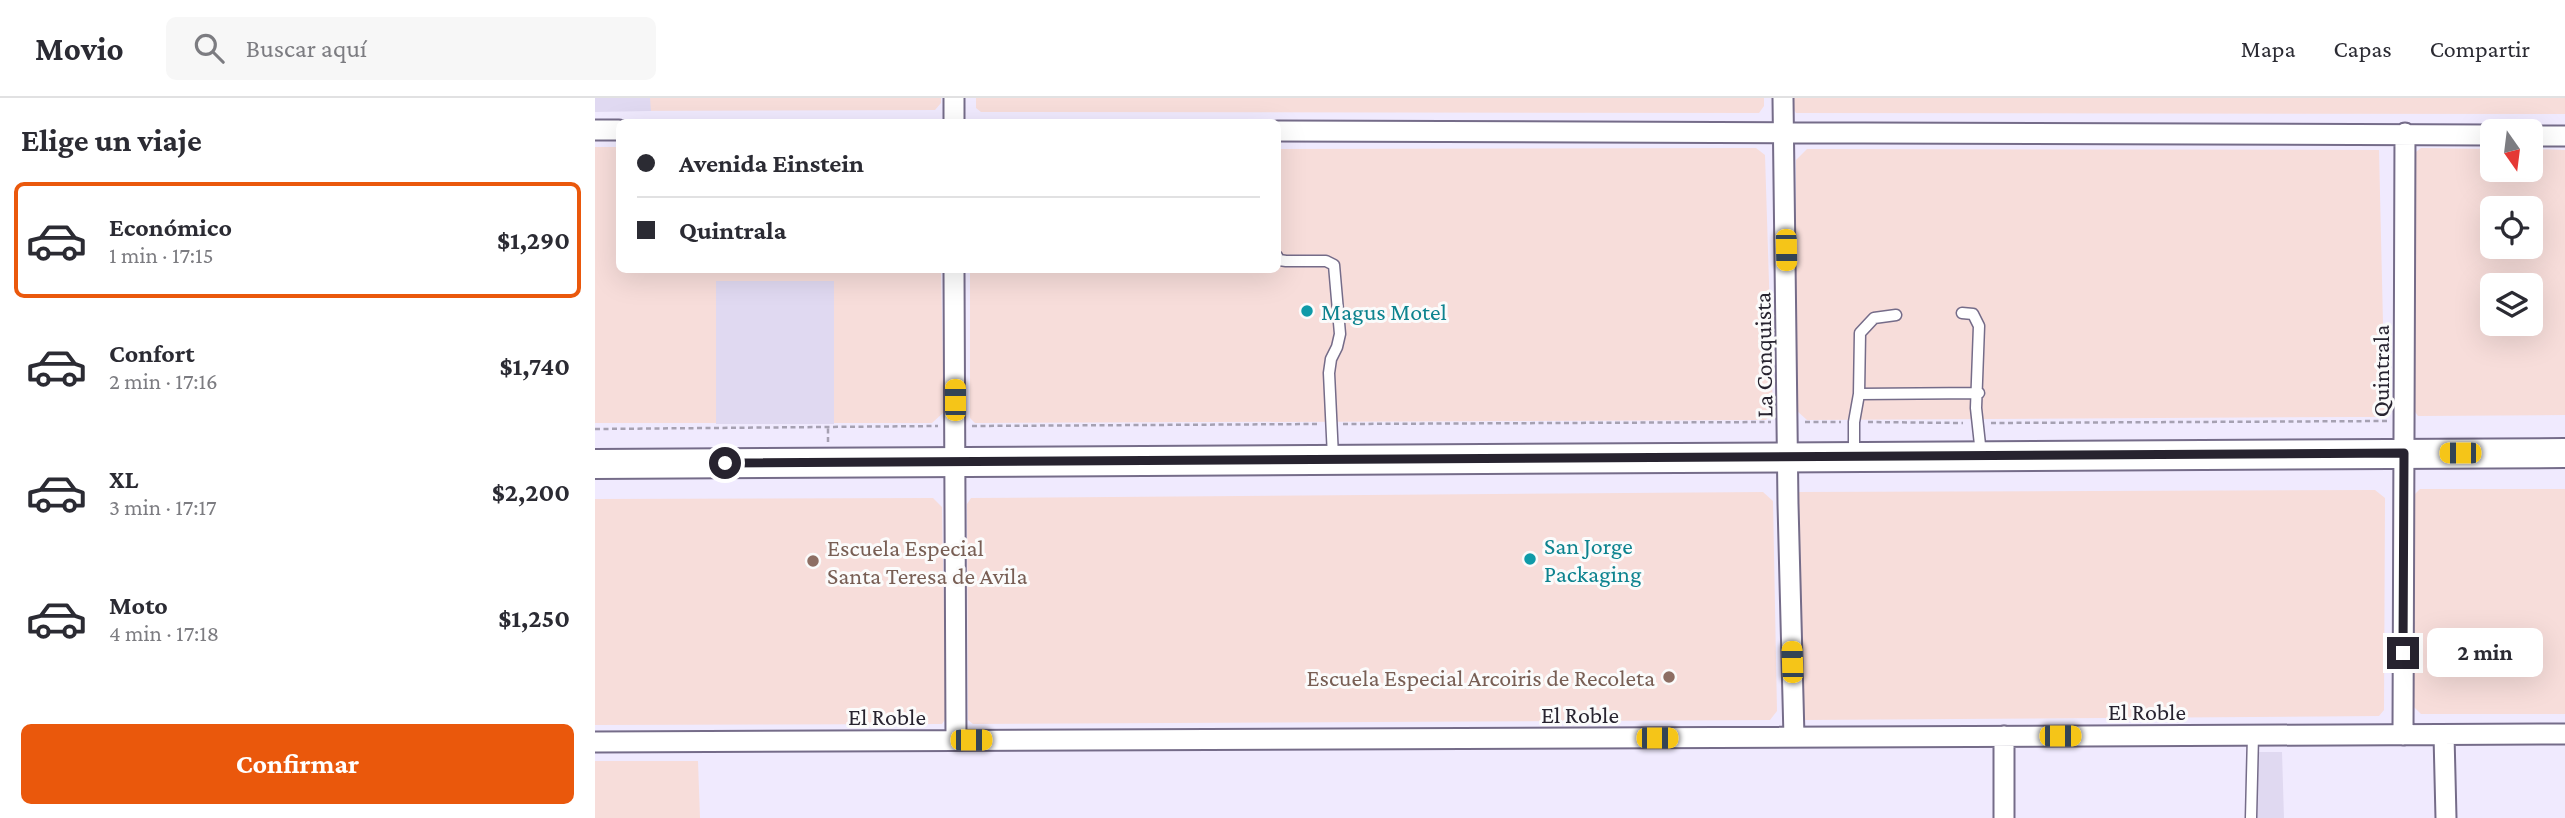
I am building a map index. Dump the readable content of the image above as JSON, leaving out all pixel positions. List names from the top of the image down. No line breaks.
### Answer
{"streets":{"street":["La Conquista","Quintrala","El Roble"]},"crossings":[["La Conquista","El Roble"],["Quintrala","El Roble"]],"places":["Magus Motel","San Jorge Packaging","Escuela Especial Santa Teresa de Avila","Escuela Especial Arcoiris de Recoleta"],"north":"bottom","page":{"header":"Movio","search":"Buscar aquí","nav":["Mapa","Capas","Compartir"],"heading":"Elige un viaje","banner":["Avenida Einstein","Quintrala"],"list":[{"name":"Económico","note":"1 min · 17:15","value":"$1,290"},{"name":"Confort","note":"2 min · 17:16","value":"$1,740"},{"name":"XL","note":"3 min · 17:17","value":"$2,200"},{"name":"Moto","note":"4 min · 17:18","value":"$1,250"}],"bubble":"2 min","buttons":"Confirmar"}}
